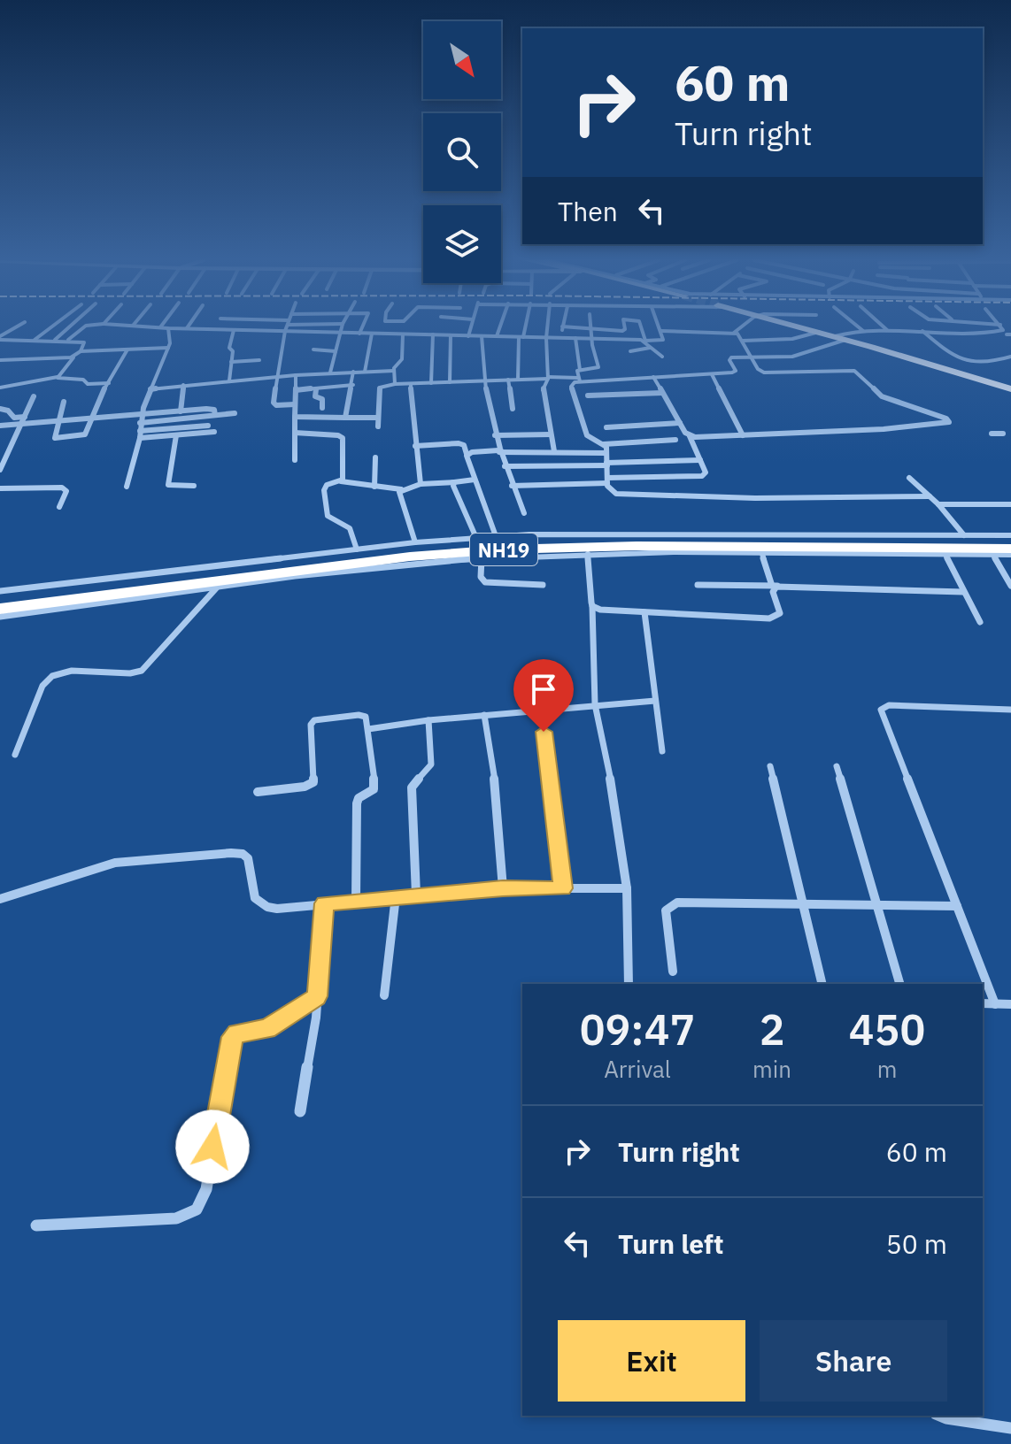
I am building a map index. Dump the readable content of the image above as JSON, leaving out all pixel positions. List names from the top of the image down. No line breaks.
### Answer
{"streets":{"highway":["NH19"]},"north":"bottom right","page":{"turn":["60 m","Turn right"],"then":"Then","eta":["09:47","Arrival","2","min","450","m"],"list":[{"name":"Turn right","value":"60 m"},{"name":"Turn left","value":"50 m"}],"buttons":["Exit","Share"]}}
